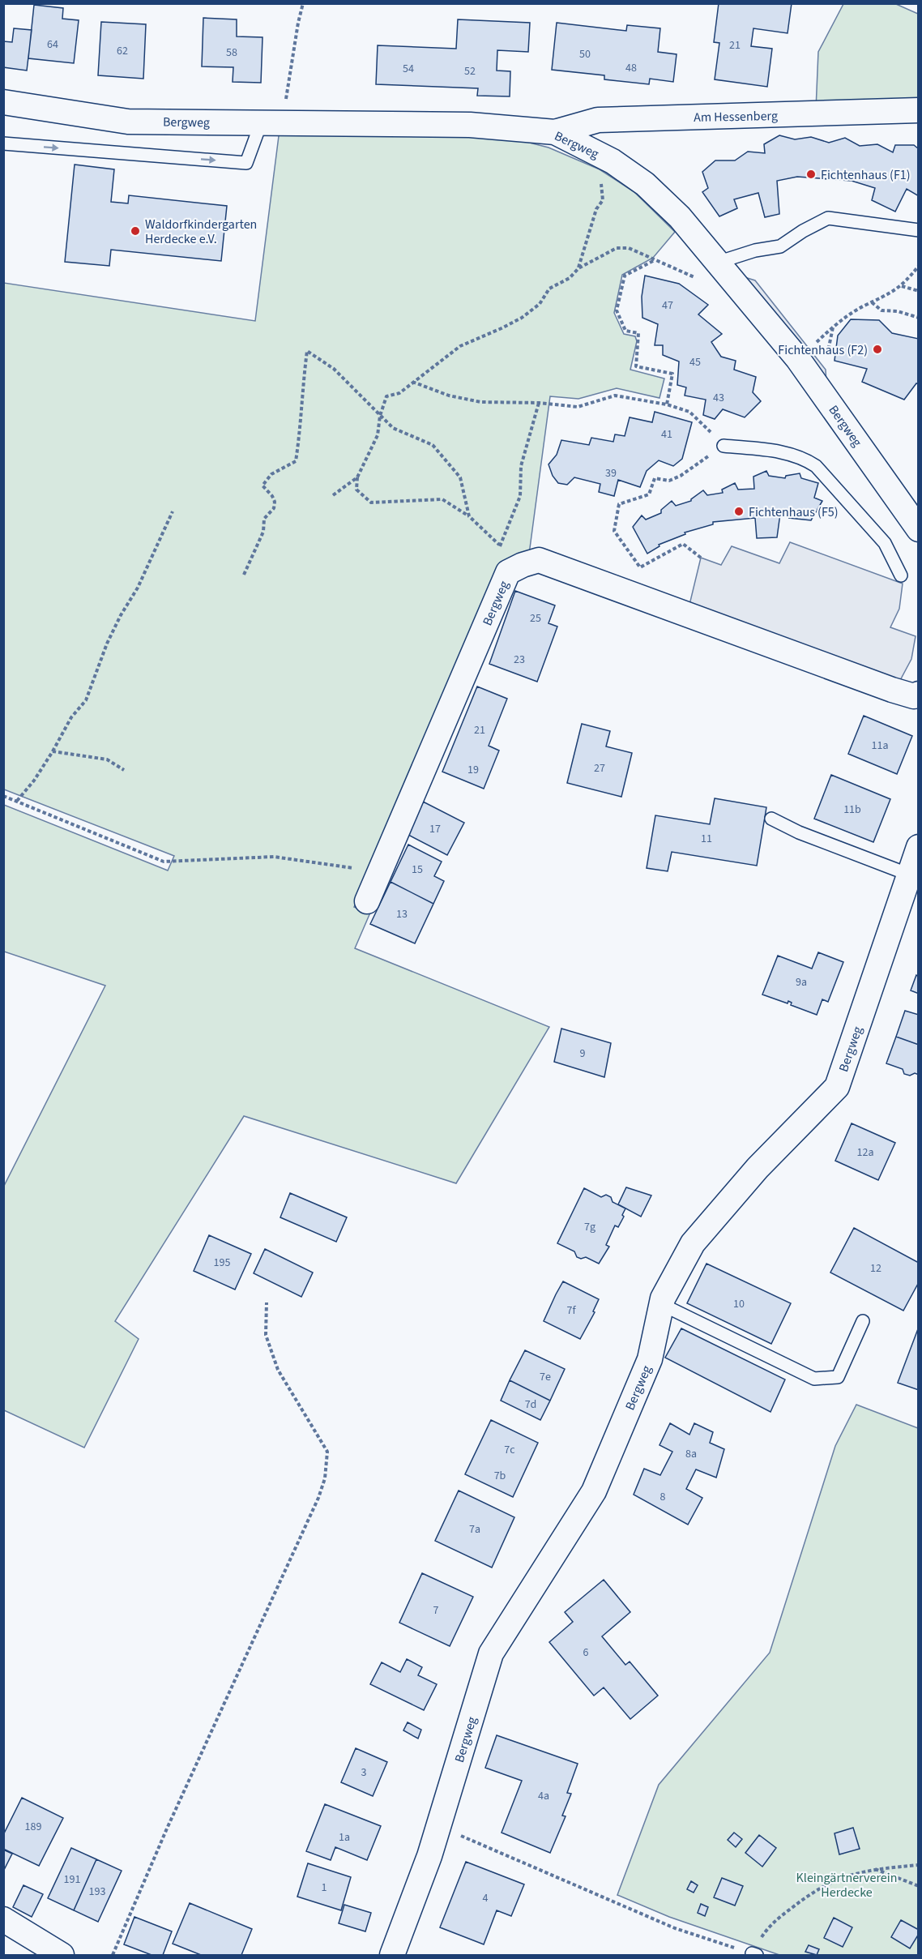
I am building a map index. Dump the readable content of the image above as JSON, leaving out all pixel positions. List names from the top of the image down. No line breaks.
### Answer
{"streets":{"street":["Am Hessenberg","Bergweg"]},"crossings":[["Am Hessenberg","Bergweg"]],"parks":["Kleingärtnerverein Herdecke"],"places":["Fichtenhaus (F1)","Waldorfkindergarten Herdecke e.V.","Fichtenhaus (F2)","Fichtenhaus (F5)"],"house_numbers":["64","21","62","58","50","48","54","52","47","45","43","41","39","25","23","21","11a","27","19","11b","17","11","15","13","9a","9","12a","7g","195","12","10","7f","7e","7d","7c","8a","7b","8","7a","7","6","3","4a","189","1a","191","1","193","4"]}
